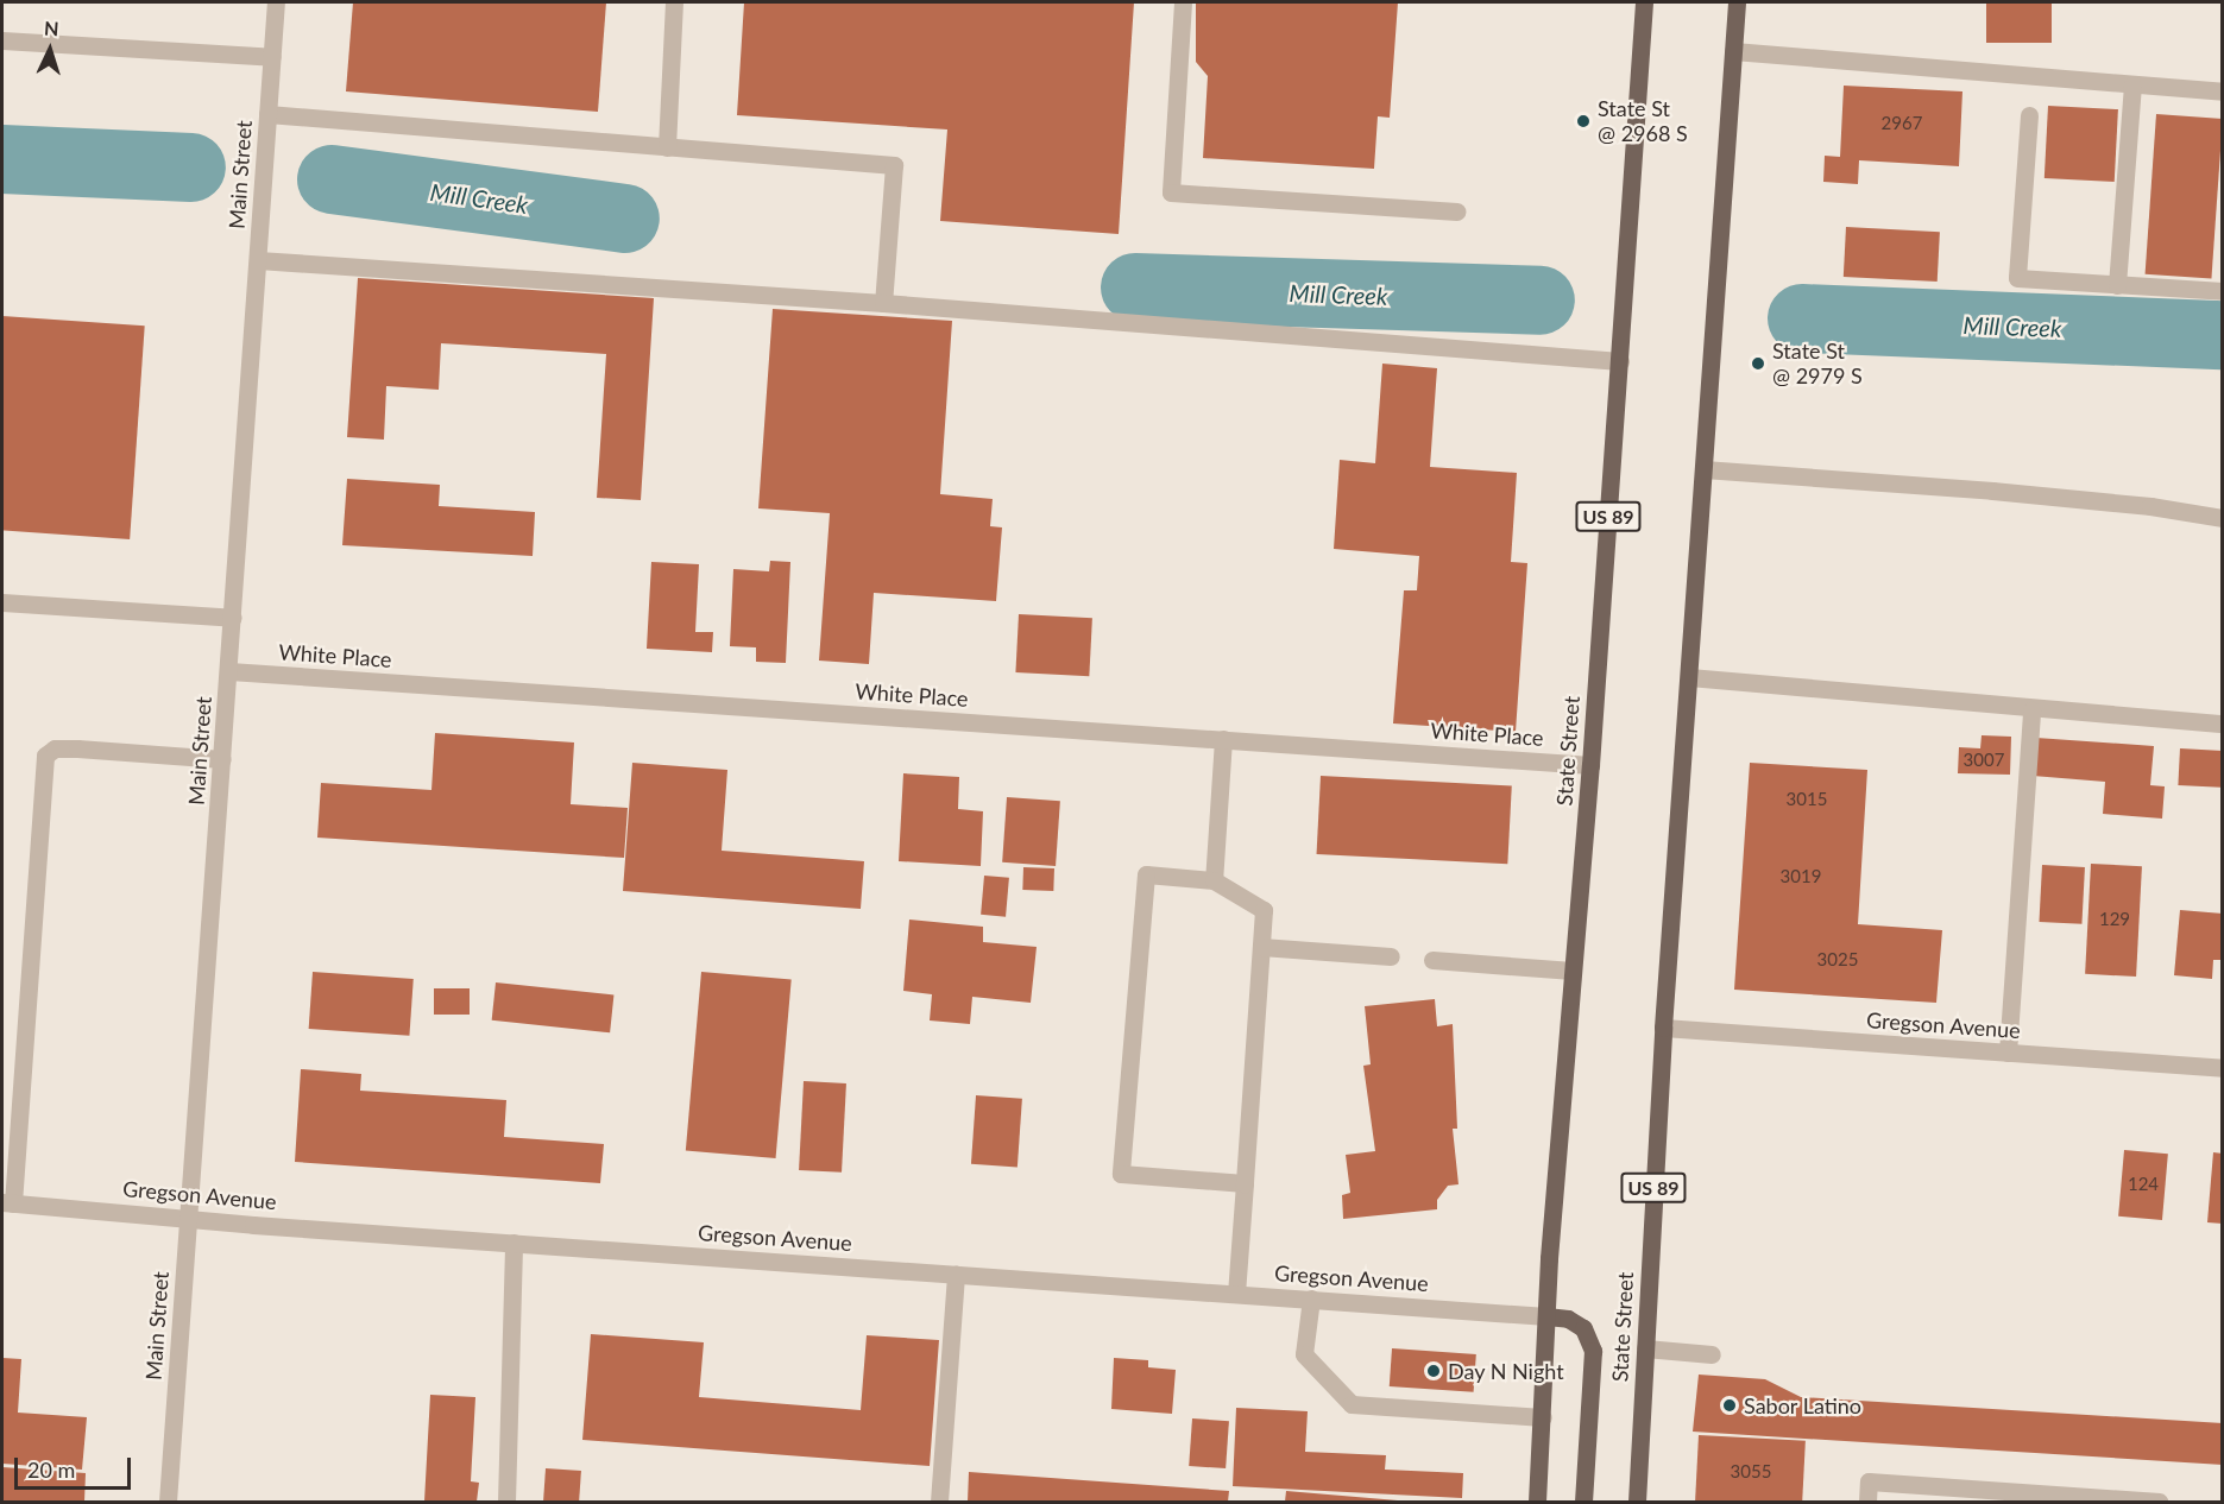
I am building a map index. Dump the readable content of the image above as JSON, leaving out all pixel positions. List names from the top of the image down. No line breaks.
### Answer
{"streets":{"main road":["US 89","State Street"],"street":["Main Street","White Place","Gregson Avenue"]},"crossings":[["Main Street","White Place"],["Main Street","Gregson Avenue"],["White Place","State Street"],["State Street","Gregson Avenue"]],"water":["Mill Creek"],"places":["State St @ 2968 S","State St @ 2979 S","Day N Night","Sabor Latino"],"house_numbers":["2967","3007","3015","3019","129","3025","124","3055"],"scale_bar":"20 m","north":"top"}
